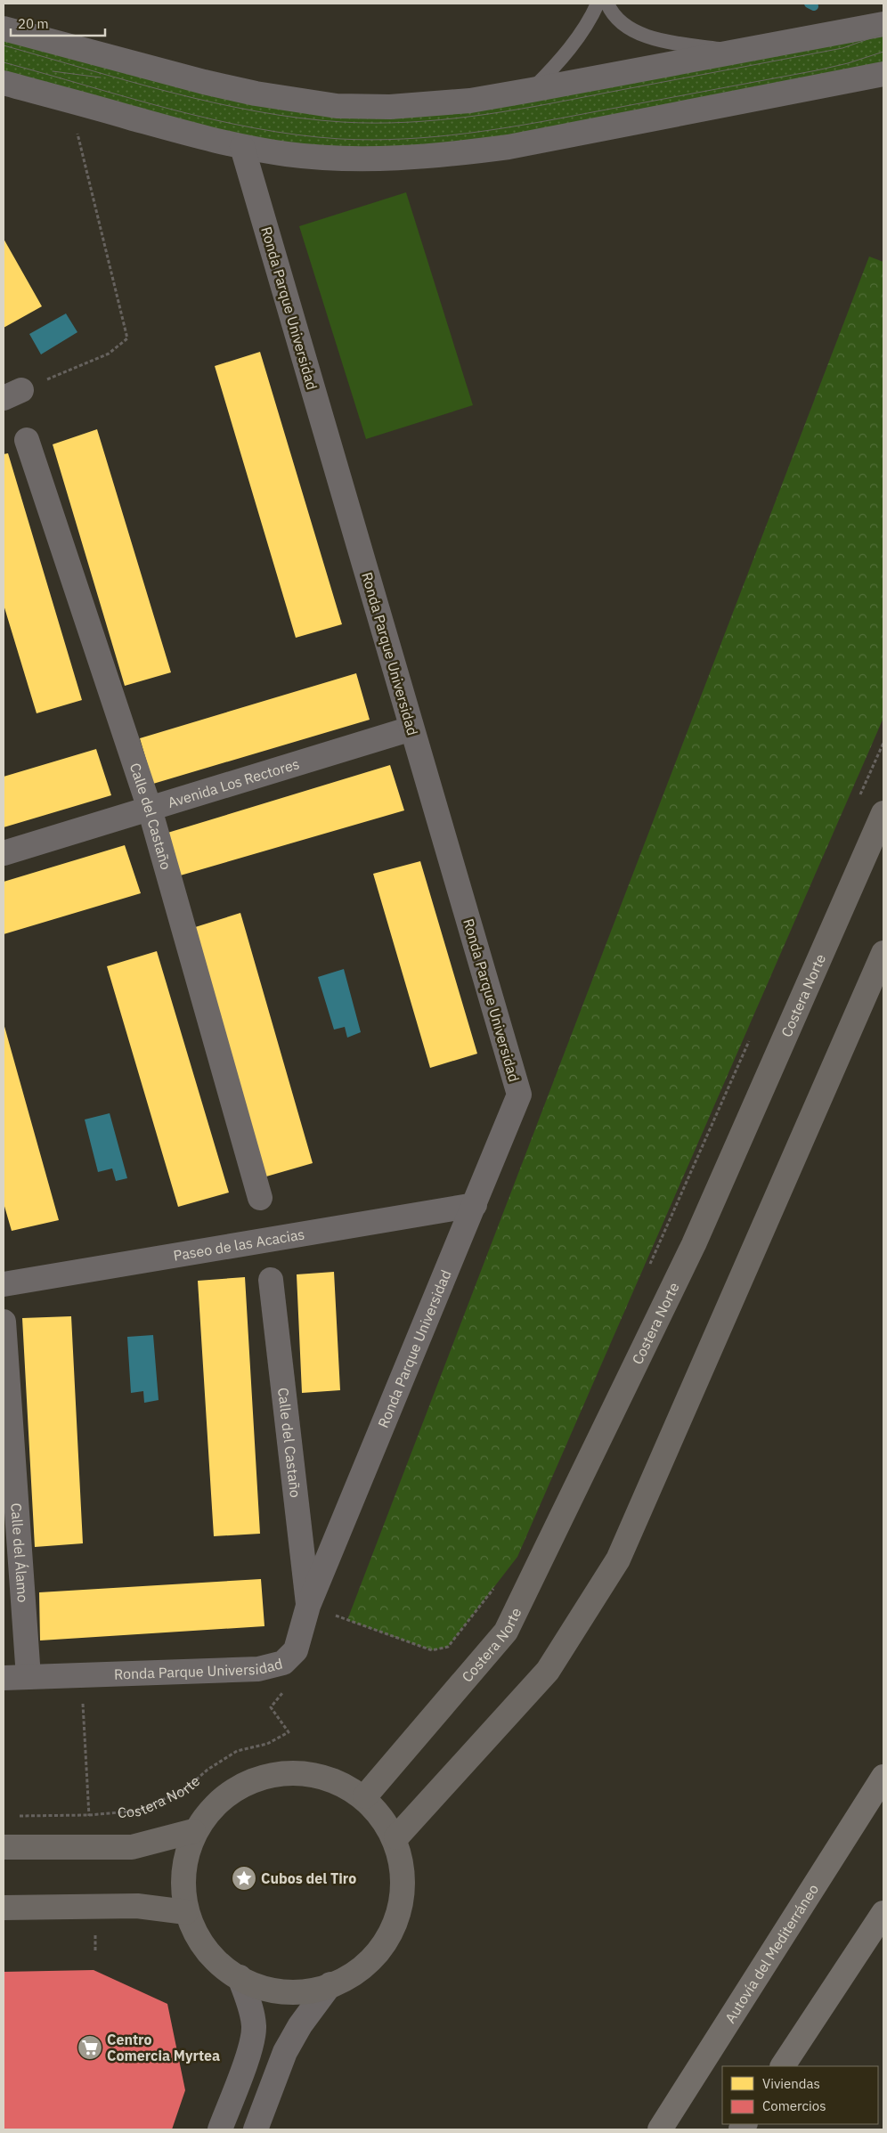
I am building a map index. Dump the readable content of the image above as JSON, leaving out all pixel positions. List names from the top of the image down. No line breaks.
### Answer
{"streets":{"highway":["Autovía del Mediterráneo"],"main road":["Costera Norte"],"street":["Ronda Parque Universidad","Avenida Los Rectores","Calle del Castaño","Paseo de las Acacias","Calle del Álamo"]},"crossings":[["Ronda Parque Universidad","Avenida Los Rectores"],["Ronda Parque Universidad","Calle del Castaño"],["Ronda Parque Universidad","Paseo de las Acacias"],["Ronda Parque Universidad","Calle del Álamo"],["Avenida Los Rectores","Calle del Castaño"]],"places":{"place":["Cubos del Tiro"],"supermarket":["Centro Comercia Myrtea"]},"legend":["Viviendas","Comercios"],"scale_bar":"20 m"}
